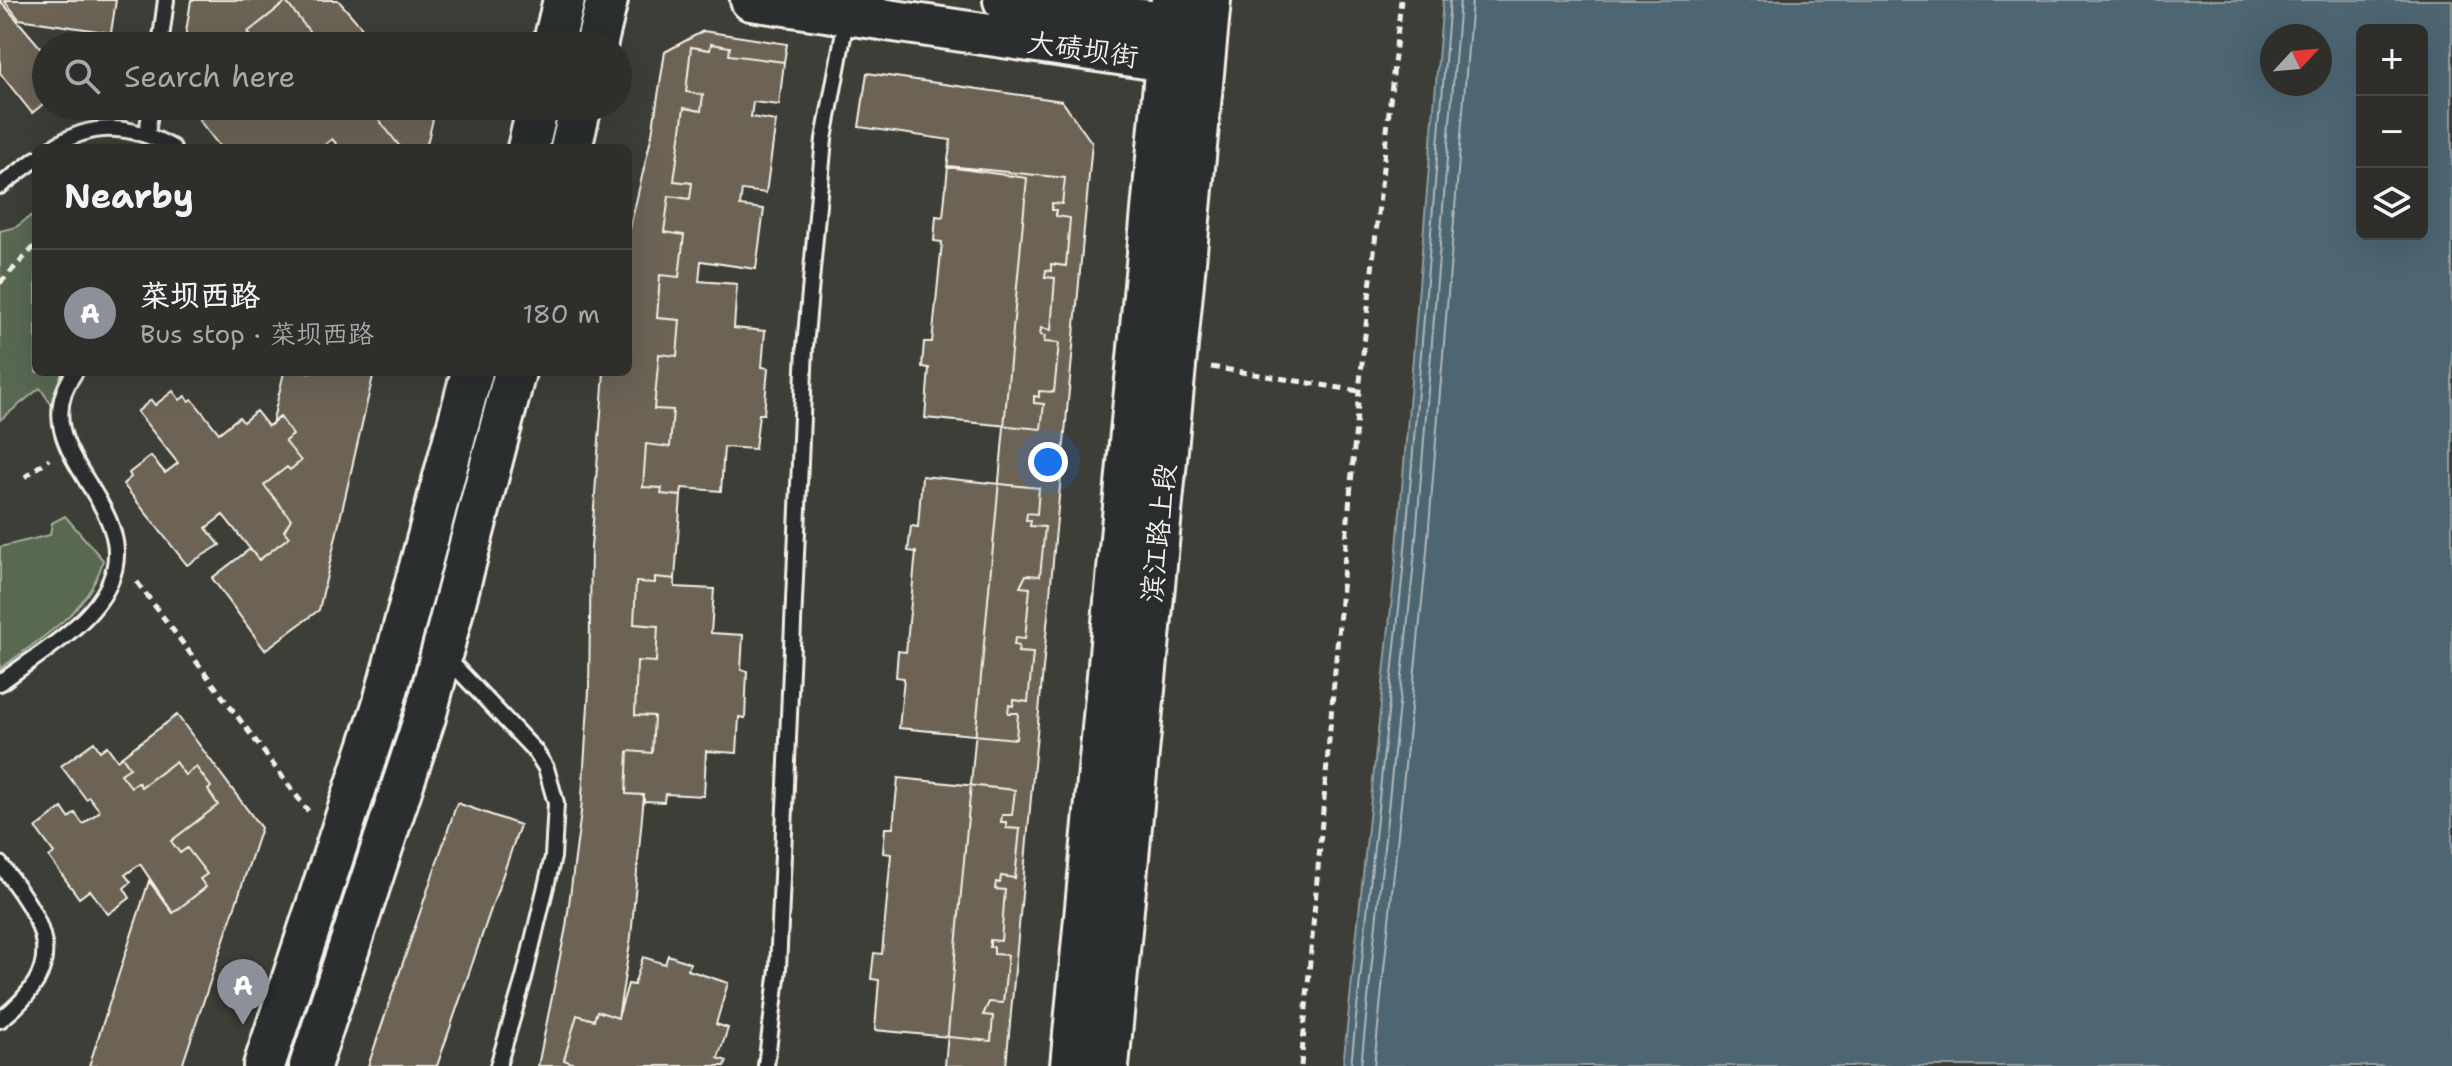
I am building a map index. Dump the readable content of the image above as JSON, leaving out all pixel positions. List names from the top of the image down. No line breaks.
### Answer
{"streets":{"street":["大碛坝街","滨江路上段"]},"crossings":[["大碛坝街","滨江路上段"]],"north":"top right","page":{"map_buttons":["+","−"],"search":"Search here","heading":"Nearby","list":[{"mark":"A","name":"菜坝西路","note":"Bus stop · 菜坝西路","value":"180 m"}],"pins":"A"}}
